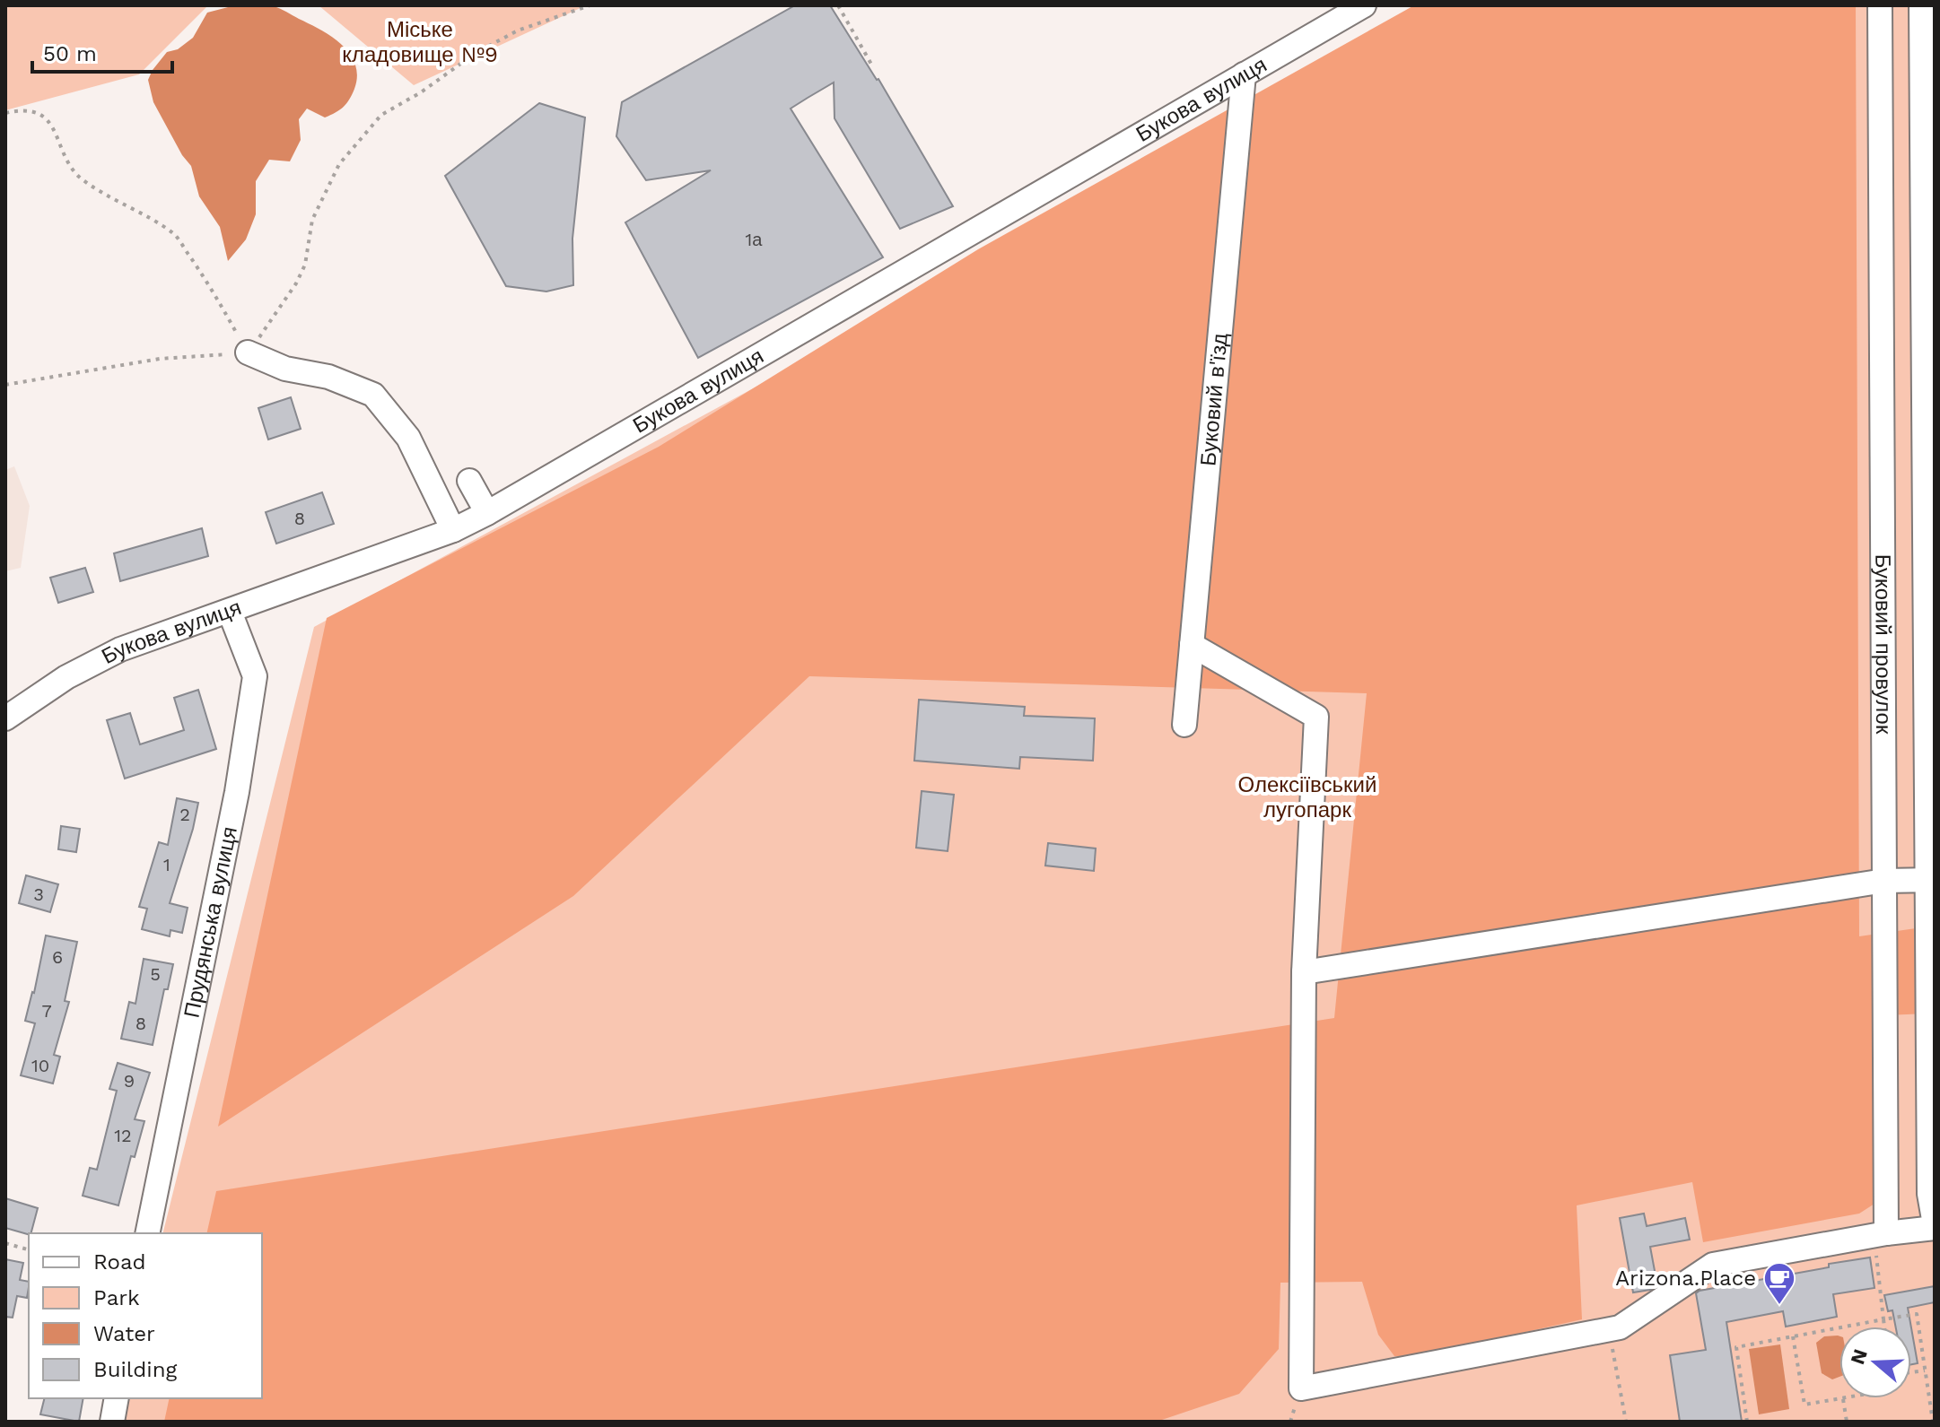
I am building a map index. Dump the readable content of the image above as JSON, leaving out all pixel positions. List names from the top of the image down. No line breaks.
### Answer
{"streets":{"street":["Букова вулиця","Буковий в'їзд","Буковий провулок","Прудянська вулиця"]},"crossings":[["Букова вулиця","Буковий в'їзд"],["Букова вулиця","Прудянська вулиця"]],"parks":["Міське кладовище №9","Олексіївський лугопарк"],"places":{"cafe":["Arizona.Place"]},"house_numbers":["1а","8","2","1","3","6","5","7","8","10","9","12"],"legend":["Road","Park","Water","Building"],"scale_bar":"50 m","north":"left"}
